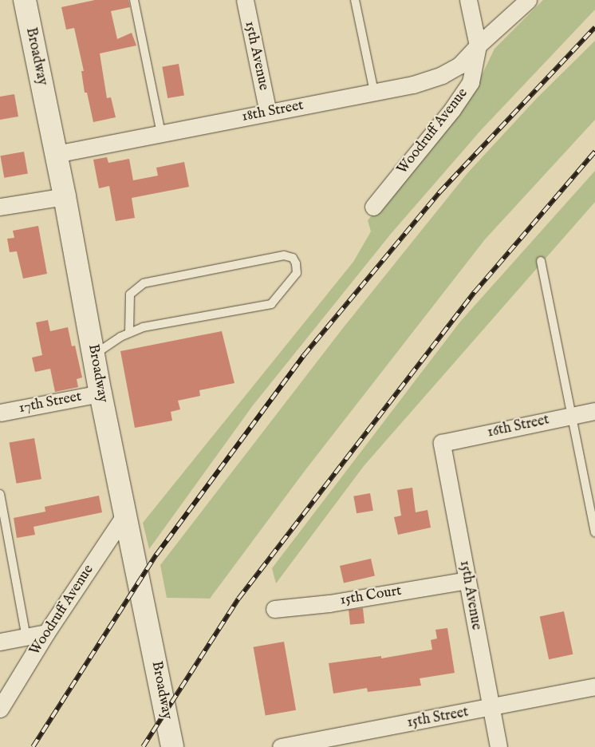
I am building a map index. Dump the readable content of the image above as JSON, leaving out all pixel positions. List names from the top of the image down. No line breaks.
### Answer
{"streets":{"main road":["Broadway"],"street":["15th Avenue","18th Street","Woodruff Avenue","17th Street","16th Street","15th Court","15th Street"]},"crossings":[["15th Avenue","18th Street"],["15th Avenue","16th Street"],["15th Avenue","15th Court"],["15th Avenue","15th Street"],["Broadway","18th Street"],["Broadway","Woodruff Avenue"],["Broadway","17th Street"],["18th Street","Woodruff Avenue"]]}
